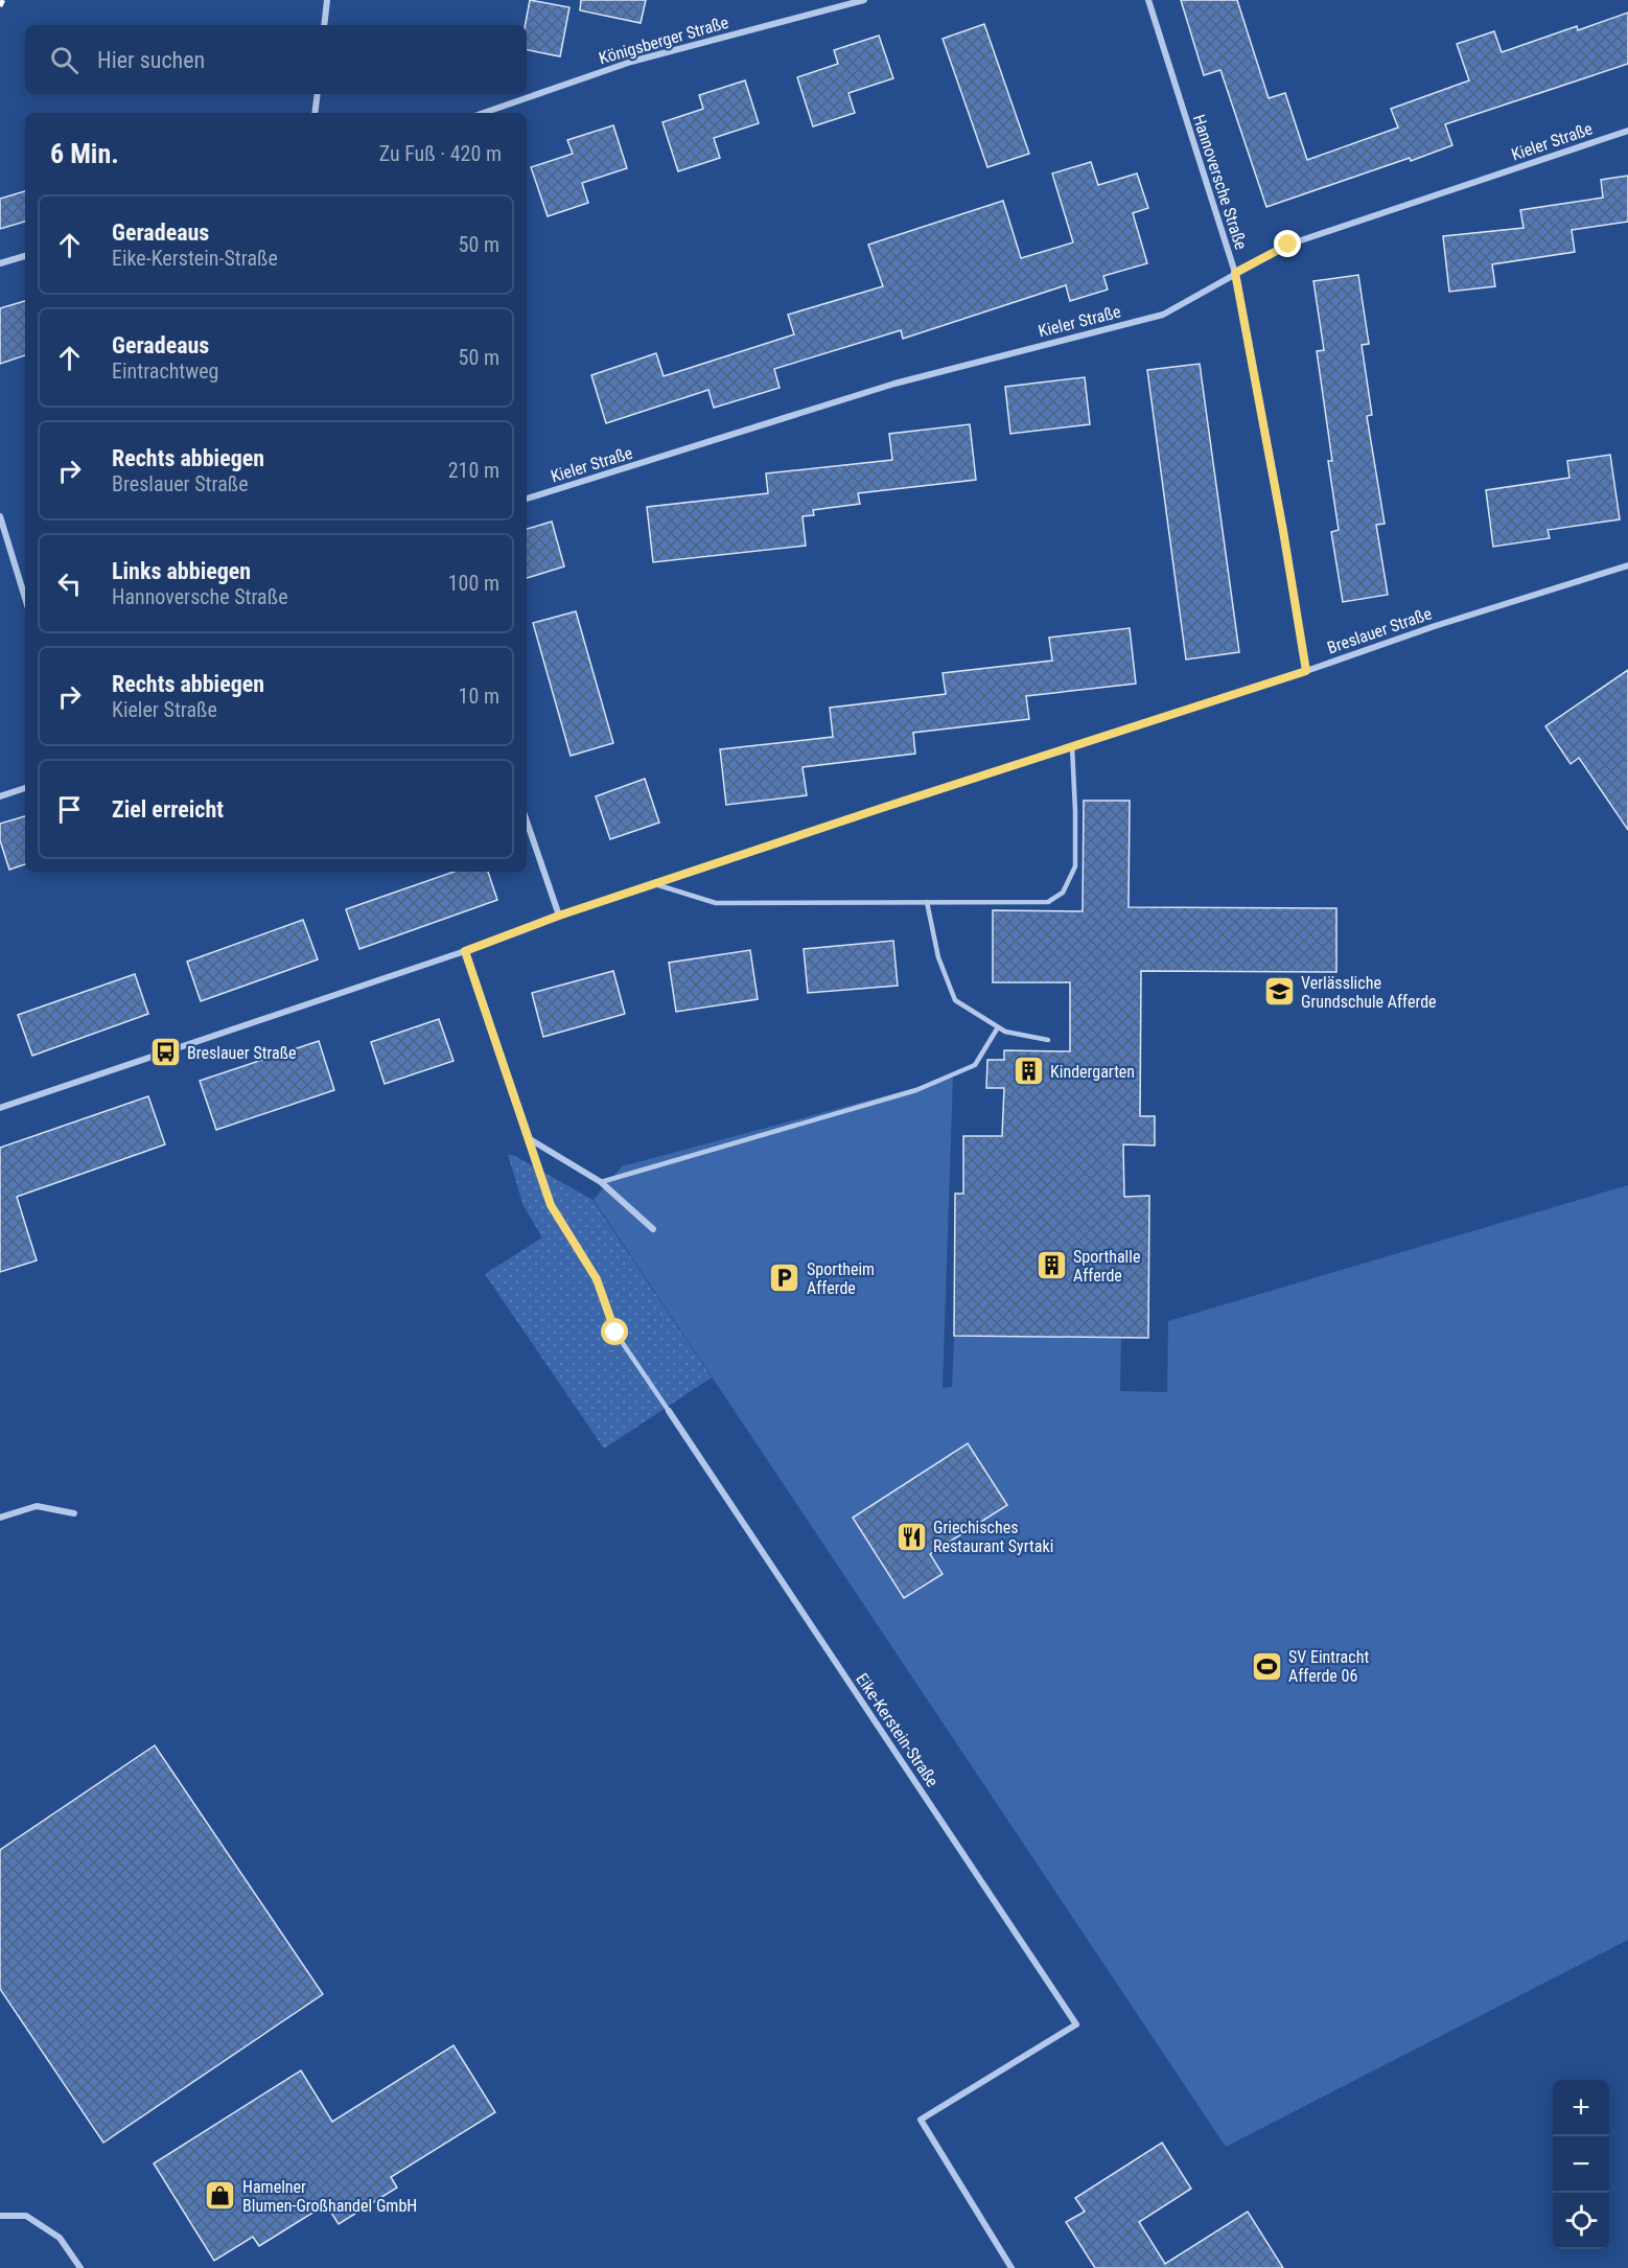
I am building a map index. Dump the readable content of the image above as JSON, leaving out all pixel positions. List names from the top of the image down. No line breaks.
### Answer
{"streets":{"street":["Königsberger Straße","Kieler Straße","Hannoversche Straße","Breslauer Straße","Eike-Kerstein-Straße"]},"crossings":[["Kieler Straße","Hannoversche Straße"],["Hannoversche Straße","Breslauer Straße"]],"places":{"school or university":["Verlässliche Grundschule Afferde"],"bus stop":["Breslauer Straße"],"building":["Kindergarten","Sporthalle Afferde"],"parking":["Sportheim Afferde"],"restaurant":["Griechisches Restaurant Syrtaki"],"sports":["SV Eintracht Afferde 06"],"shop":["Hamelner Blumen-Großhandel GmbH"]},"page":{"search":"Hier suchen","heading":["6 Min.","Zu Fuß · 420 m"],"list":[["Geradeaus","Eike-Kerstein-Straße","50 m"],["Geradeaus","Eintrachtweg","50 m"],["Rechts abbiegen","Breslauer Straße","210 m"],["Links abbiegen","Hannoversche Straße","100 m"],["Rechts abbiegen","Kieler Straße","10 m"],"Ziel erreicht"],"map_buttons":["+","−"]}}
